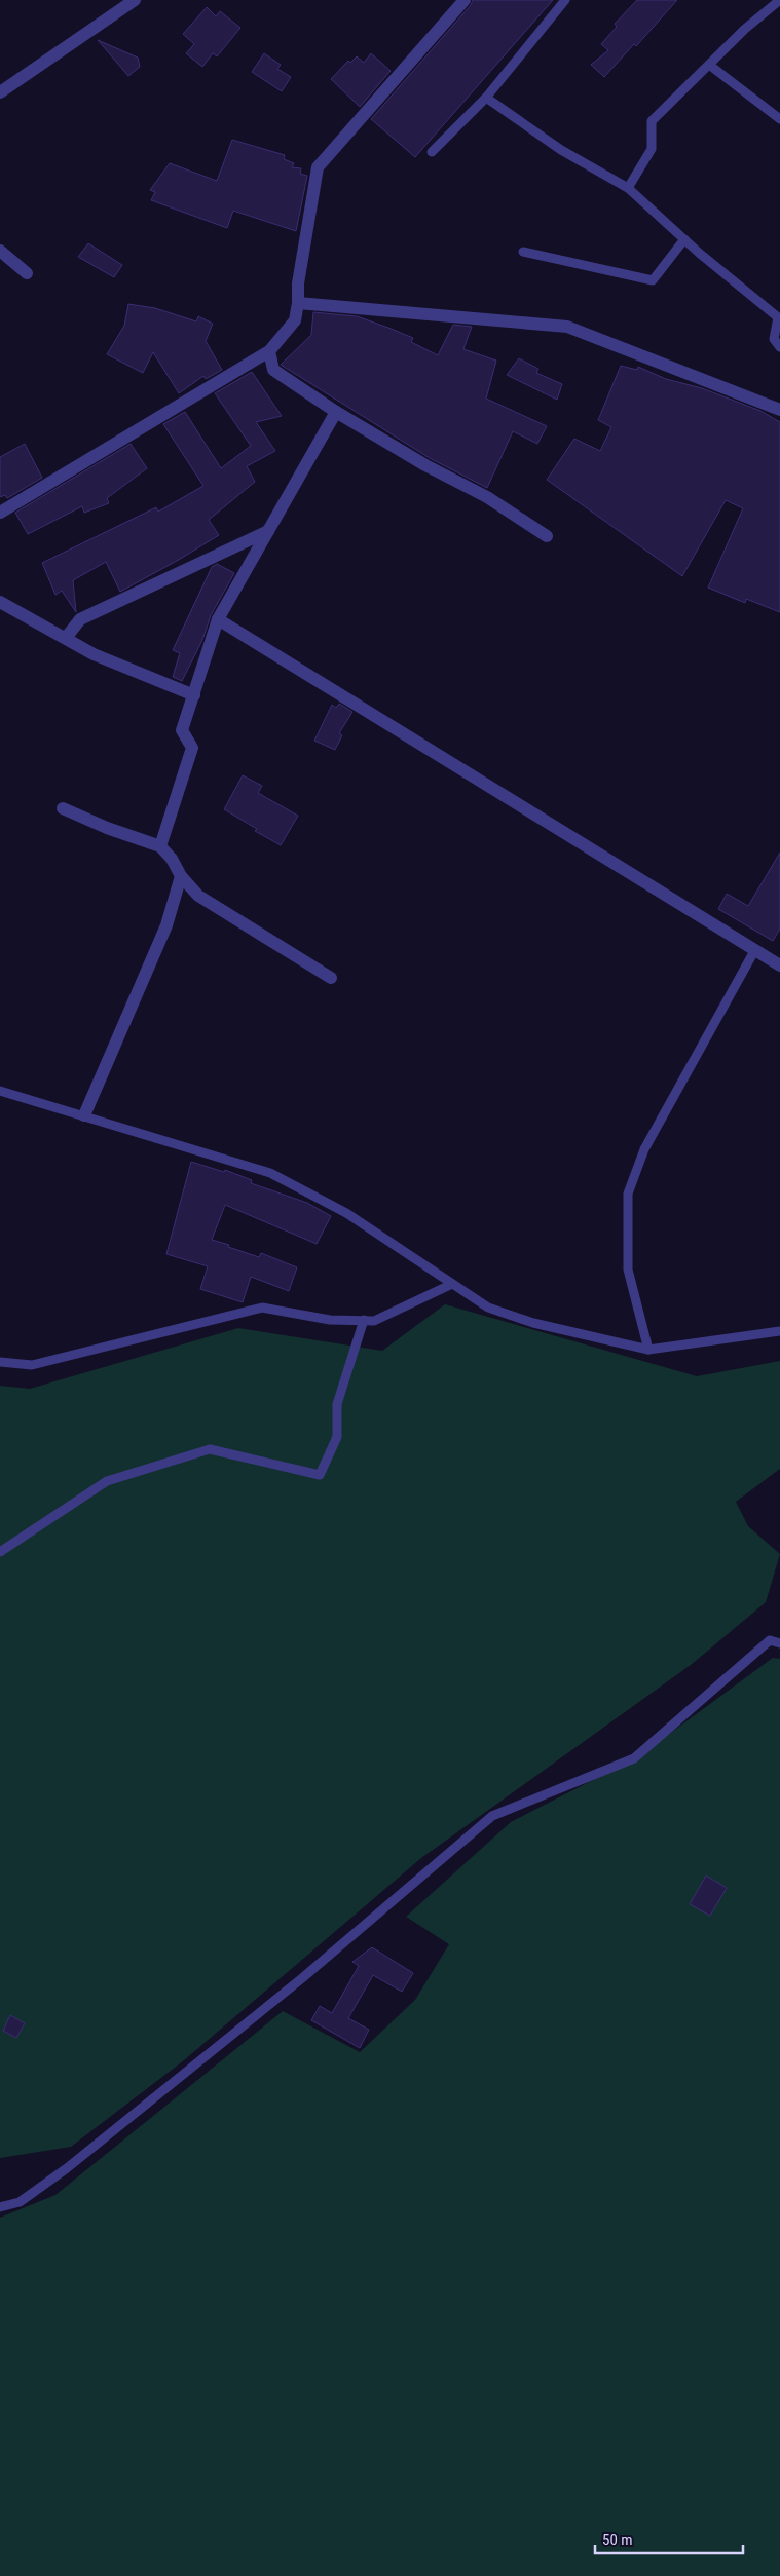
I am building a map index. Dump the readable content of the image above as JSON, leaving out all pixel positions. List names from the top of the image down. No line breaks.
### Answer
{"scale_bar":"50 m"}
